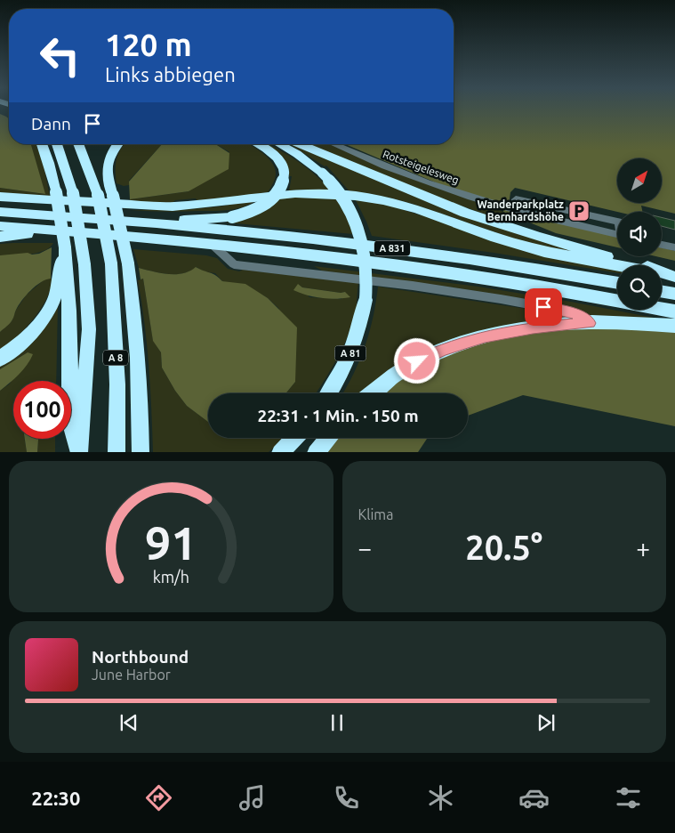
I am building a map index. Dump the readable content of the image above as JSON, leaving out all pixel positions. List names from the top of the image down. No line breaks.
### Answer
{"streets":{"highway":["A 831","A 81","A 8"],"lane":["Rotsteigelesweg"]},"places":{"parking":["Wanderparkplatz Bernhardshöhe"]},"north":"top right","page":{"turn":["120 m","Links abbiegen"],"then":"Dann","limit":"100","trip":"22:31 · 1 Min. · 150 m","tile":"Klima","heat":["−","20.5°","+"],"song":["Northbound","June Harbor"],"tabs":"22:30","gauge":["91","km/h"]}}
